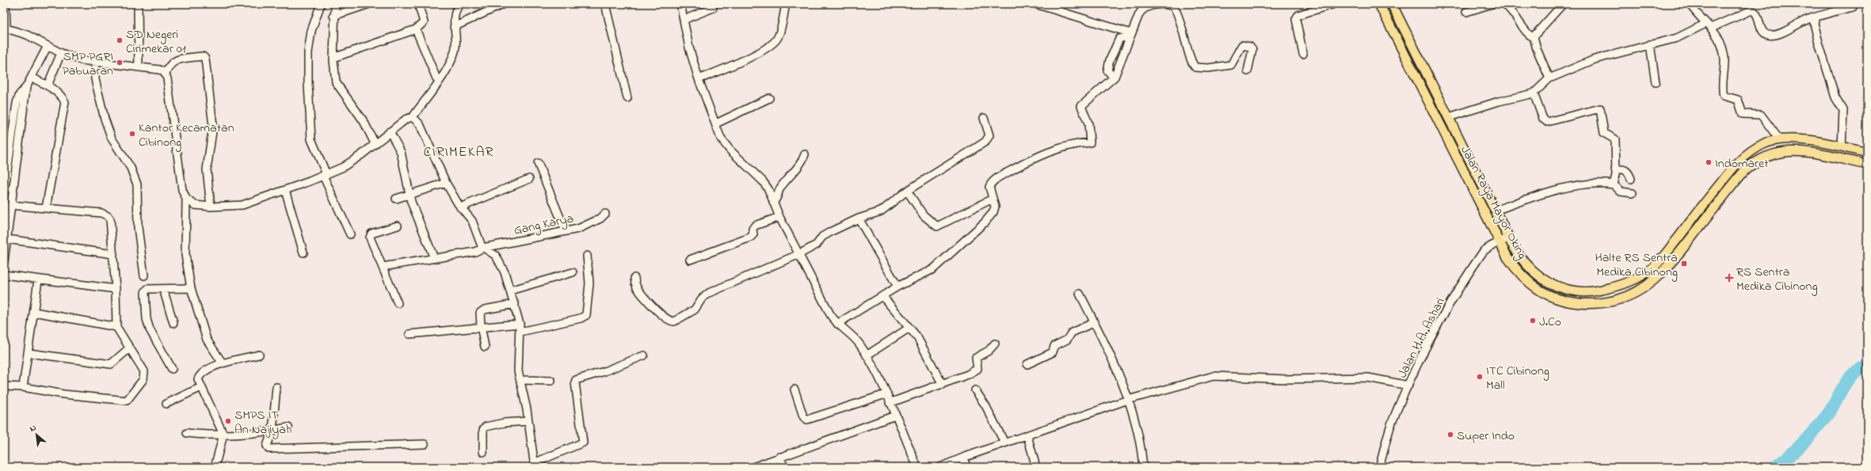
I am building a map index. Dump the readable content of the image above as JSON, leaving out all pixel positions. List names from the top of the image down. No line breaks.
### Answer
{"streets":{"main road":["Jalan Raya Mayor Oking"],"street":["Gang Karya","Jalan H.A. Ashari"]},"crossings":[["Jalan Raya Mayor Oking","Jalan H.A. Ashari"]],"districts":["CIRIMEKAR"],"places":{"other":["SD Negeri Cirimekar 01","SMP PGRI Pabuaran","Kantor Kecamatan Cibinong","Indomaret","J.Co","ITC Cibinong Mall","SMPS IT An Najiyah","Super Indo"],"transit":["Halte RS Sentra Medika Cibinong"],"health":["RS Sentra Medika Cibinong"]},"north":"top left"}
